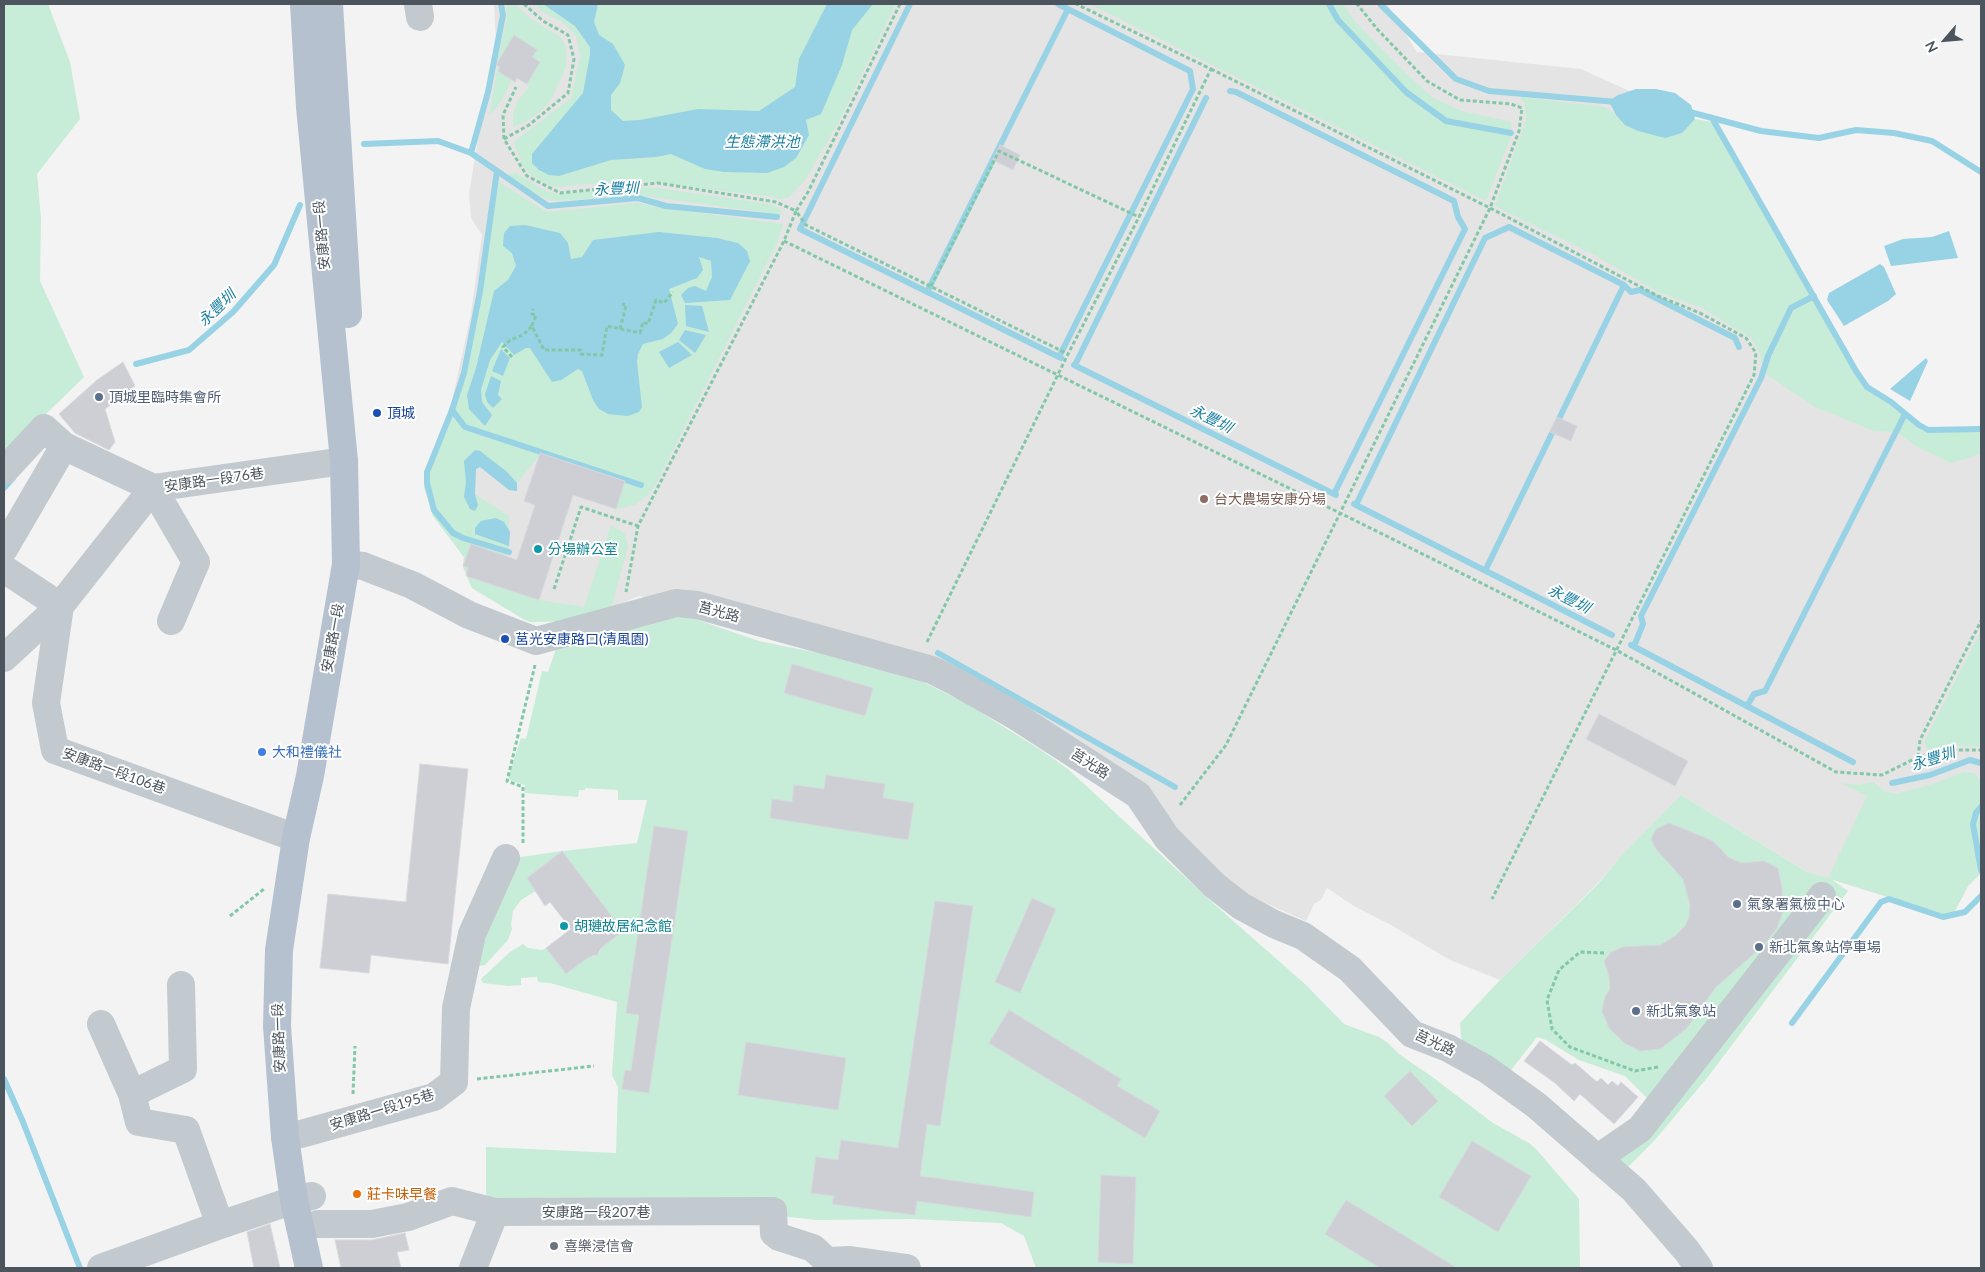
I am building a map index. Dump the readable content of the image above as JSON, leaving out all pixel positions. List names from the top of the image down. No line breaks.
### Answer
{"streets":{"main road":["安康路一段"],"lane":["安康路一段76巷","莒光路","安康路一段106巷","安康路一段195巷","安康路一段207巷"]},"crossings":[["安康路一段","安康路一段76巷"],["安康路一段","莒光路"],["安康路一段","安康路一段106巷"],["安康路一段","安康路一段195巷"],["安康路一段","安康路一段207巷"]],"water":["生態滯洪池","永豐圳"],"places":["頂城里臨時集會所","頂城","台大農場安康分場","分場辦公室","莒光安康路口(清風園)","大和禮儀社","氣象署氣檢中心","胡璉故居紀念館","新北氣象站停車場","新北氣象站","莊卡味早餐","喜樂浸信會"],"north":"bottom left"}
